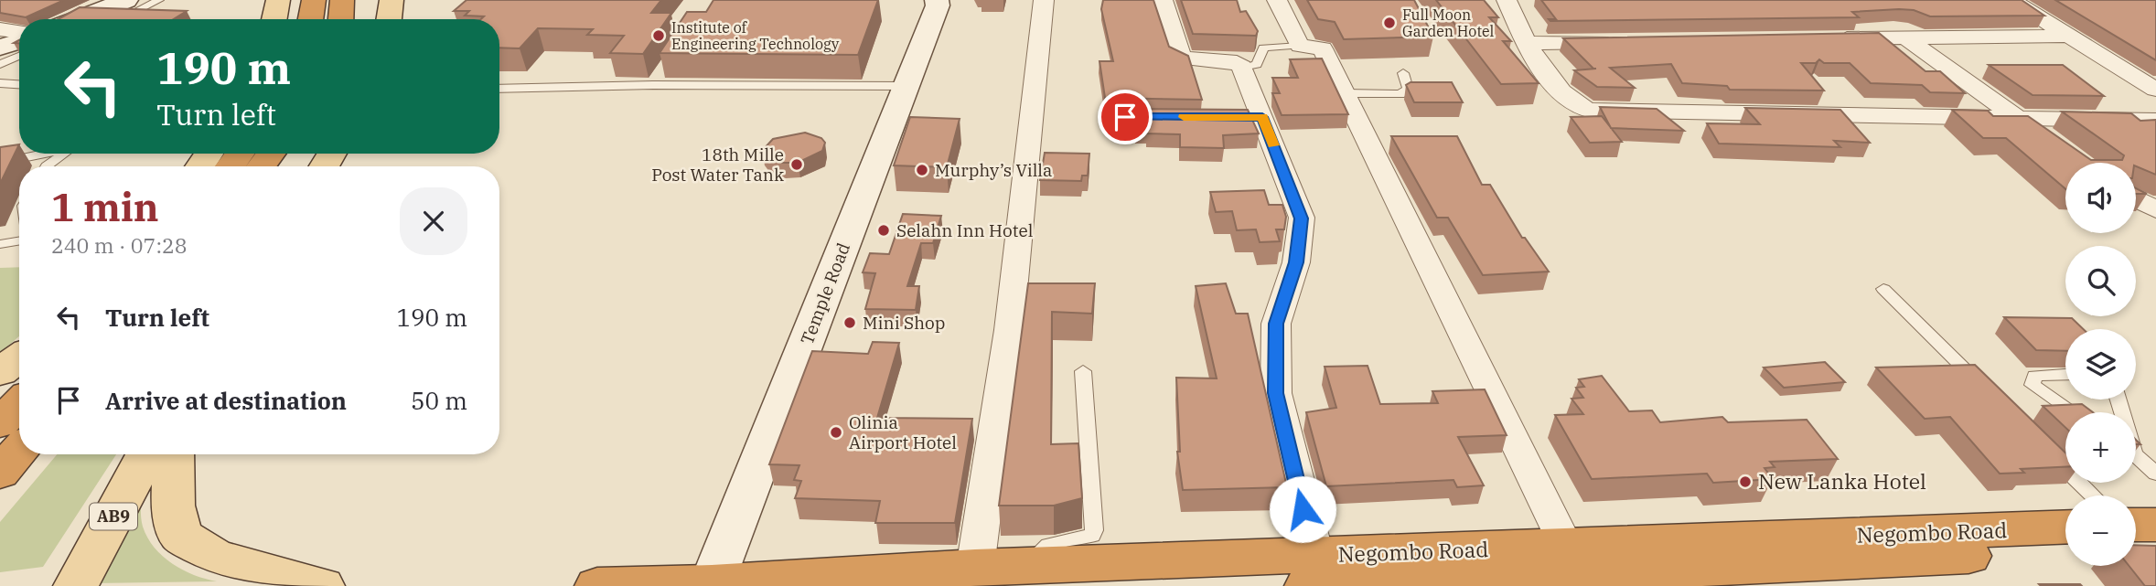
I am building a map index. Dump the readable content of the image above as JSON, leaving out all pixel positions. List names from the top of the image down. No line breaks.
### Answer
{"streets":{"highway":["Negombo Road"],"main road":["AB9"],"street":["Temple Road"]},"crossings":[["Temple Road","Negombo Road"]],"places":["Full Moon Garden Hotel","Institute of Engineering Technology","18th Mille Post Water Tank","Murphy’s Villa","Selahn Inn Hotel","Mini Shop","Olinia Airport Hotel","New Lanka Hotel"],"page":{"turn":["190 m","Turn left"],"map_buttons":["+","−"],"heading":["1 min","240 m · 07:28"],"list":[{"name":"Turn left","value":"190 m"},{"name":"Arrive at destination","value":"50 m"}]}}
